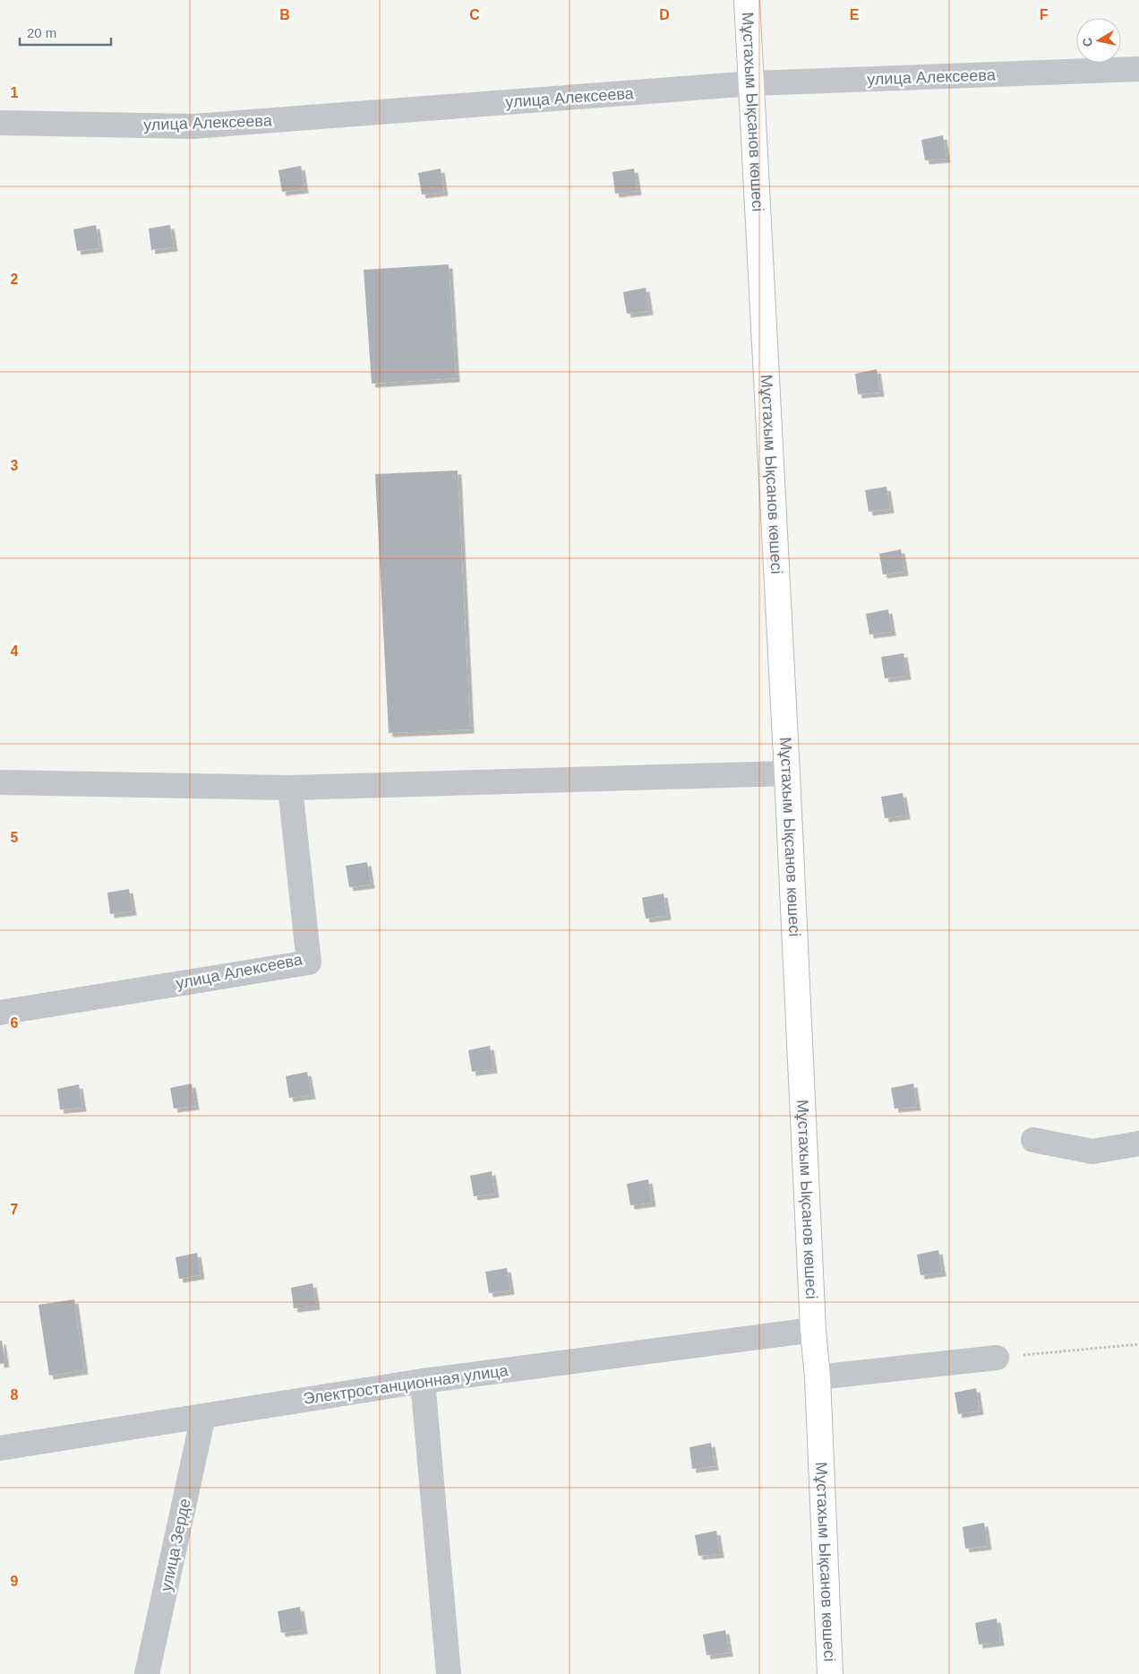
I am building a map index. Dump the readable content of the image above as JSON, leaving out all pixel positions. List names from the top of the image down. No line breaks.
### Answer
{"streets":{"main road":["Мұстахым Ықсанов көшесі"],"street":["улица Алексеева","Электростанционная улица","улица Зерде"]},"crossings":[["улица Алексеева","Мұстахым Ықсанов көшесі"],["Мұстахым Ықсанов көшесі","Электростанционная улица"],["Электростанционная улица","улица Зерде"]],"scale_bar":"20 m","north":"left","grid":{"columns":["B","C","D","E","F"],"rows":["1","2","3","4","5","6","7","8","9"]}}
